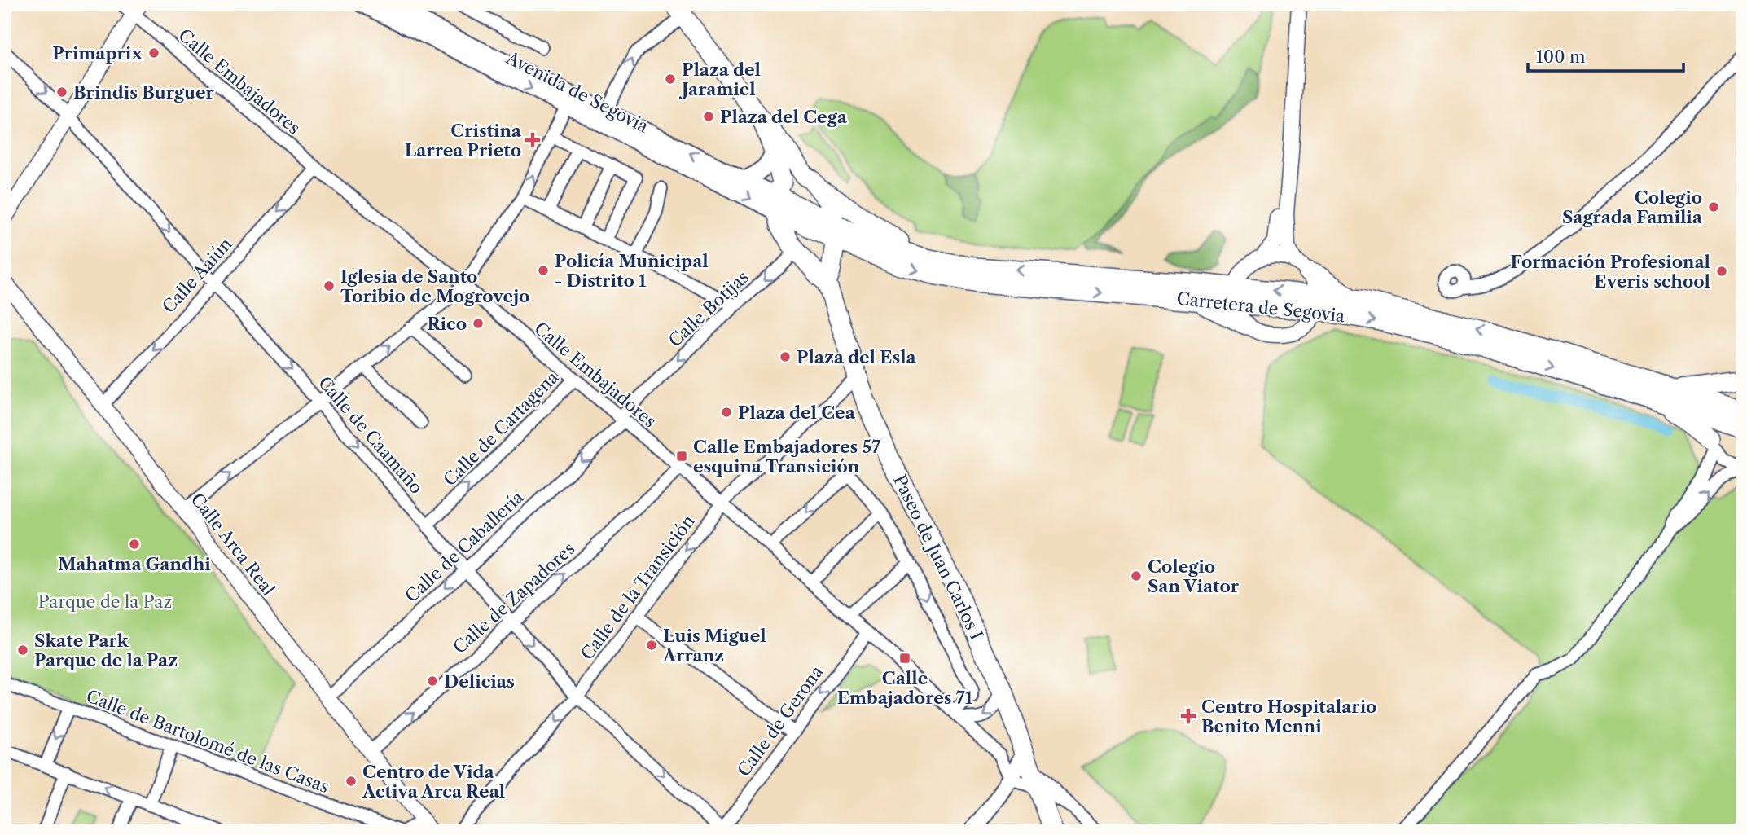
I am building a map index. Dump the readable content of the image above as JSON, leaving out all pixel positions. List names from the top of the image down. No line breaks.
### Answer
{"streets":{"main road":["Avenida de Segovia","Carretera de Segovia","Paseo de Juan Carlos I"],"street":["Calle Embajadores","Calle Aaiún","Calle Botijas","Calle de Cartagena","Calle de Caamaño","Calle Arca Real","Calle de Caballería","Calle de la Transición","Calle de Zapadores","Calle de Gerona","Calle de Bartolomé de las Casas"]},"crossings":[["Calle Embajadores","Calle Aaiún"],["Calle Embajadores","Calle Botijas"],["Calle Embajadores","Calle de Cartagena"],["Calle Embajadores","Calle de Caballería"],["Calle Embajadores","Paseo de Juan Carlos I"],["Calle Embajadores","Calle de la Transición"],["Calle Embajadores","Calle de Zapadores"],["Calle Embajadores","Calle de Gerona"],["Avenida de Segovia","Carretera de Segovia"],["Avenida de Segovia","Paseo de Juan Carlos I"],["Calle Aaiún","Calle de Caamaño"],["Calle Aaiún","Calle Arca Real"],["Carretera de Segovia","Paseo de Juan Carlos I"],["Calle Botijas","Calle de Caballería"],["Calle Botijas","Paseo de Juan Carlos I"],["Calle de Cartagena","Calle de Caamaño"],["Calle de Caamaño","Calle de Caballería"],["Calle de Caamaño","Calle de la Transición"],["Calle de Caamaño","Calle de Zapadores"],["Calle de Caamaño","Calle de Gerona"],["Calle Arca Real","Calle de Caballería"],["Calle Arca Real","Calle de Zapadores"],["Paseo de Juan Carlos I","Calle de la Transición"]],"one_way":["Calle Aaiún","Calle Botijas","Calle de Cartagena","Calle de Caamaño","Calle de Caballería","Calle de la Transición","Calle de Zapadores","Calle de Gerona"],"parks":["Parque de la Paz"],"places":{"other":["Primaprix","Plaza del Jaramiel","Brindis Burguer","Plaza del Cega","Colegio Sagrada Familia","Policía Municipal - Distrito 1","Formación Profesional Everis school","Iglesia de Santo Toribio de Mogrovejo","Rico","Plaza del Esla","Plaza del Cea","Mahatma Gandhi","Colegio San Viator","Luis Miguel Arranz","Skate Park Parque de la Paz","Delicias","Centro de Vida Activa Arca Real"],"health":["Cristina Larrea Prieto","Centro Hospitalario Benito Menni"],"transit":["Calle Embajadores 57 esquina Transición","Calle Embajadores 71"]},"scale_bar":"100 m"}
